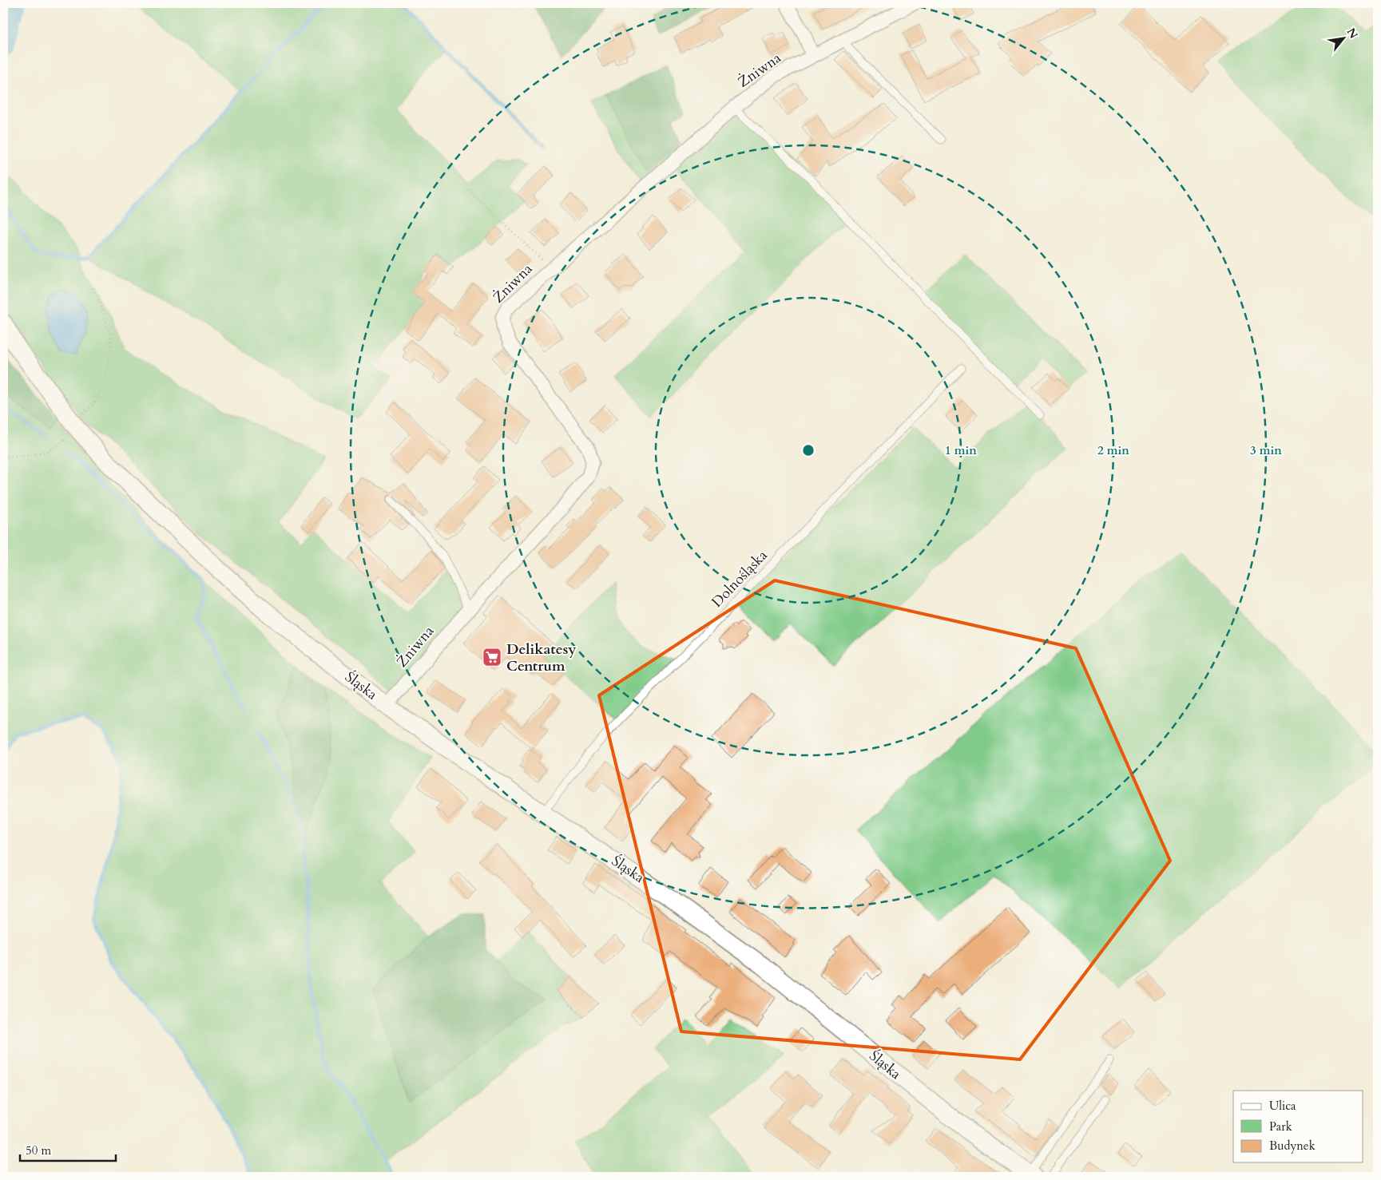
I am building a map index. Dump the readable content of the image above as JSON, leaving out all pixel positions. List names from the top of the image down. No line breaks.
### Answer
{"streets":{"street":["Żniwna","Śląska"],"lane":["Dolnośląska"]},"crossings":[["Żniwna","Śląska"],["Dolnośląska","Śląska"]],"places":{"supermarket":["Delikatesy Centrum"]},"legend":["Ulica","Park","Budynek"],"scale_bar":"50 m","north":"top right","rings":["1 min","2 min","3 min"]}
